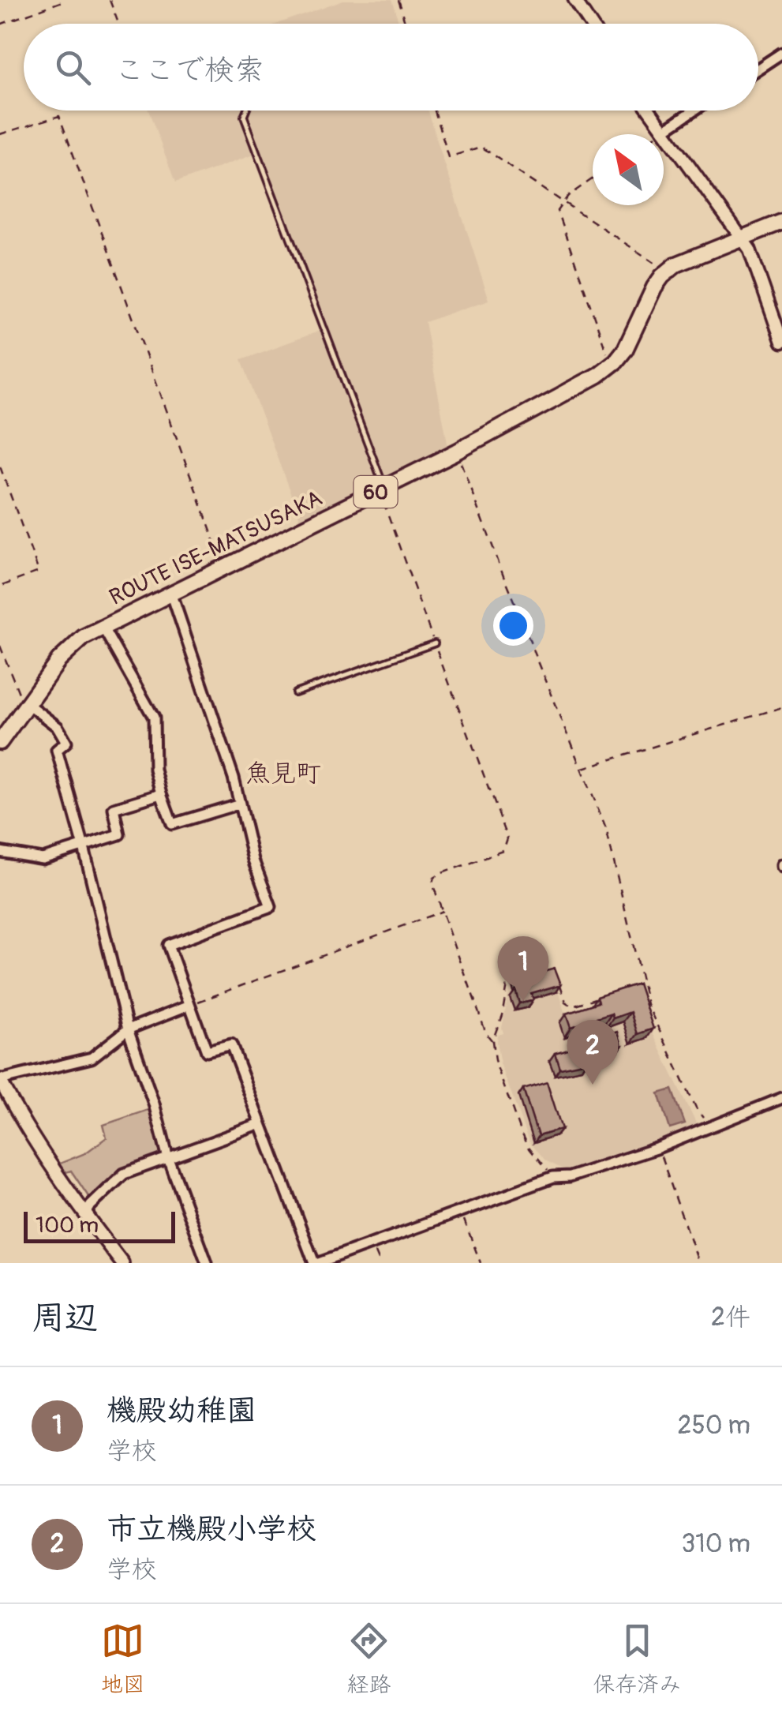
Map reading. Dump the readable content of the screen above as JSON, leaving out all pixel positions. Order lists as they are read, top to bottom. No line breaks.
{"streets":{"main road":["60","ROUTE ISE-MATSUSAKA"]},"districts":["魚見町"],"scale_bar":"100 m","north":"top left","page":{"search":"ここで検索","pins":["1","2"],"scale":"100 m","heading":["周辺","2件"],"list":[{"mark":"1","name":"機殿幼稚園","note":"学校","value":"250 m"},{"mark":"2","name":"市立機殿小学校","note":"学校","value":"310 m"}],"nav":["地図","経路","保存済み"]}}
